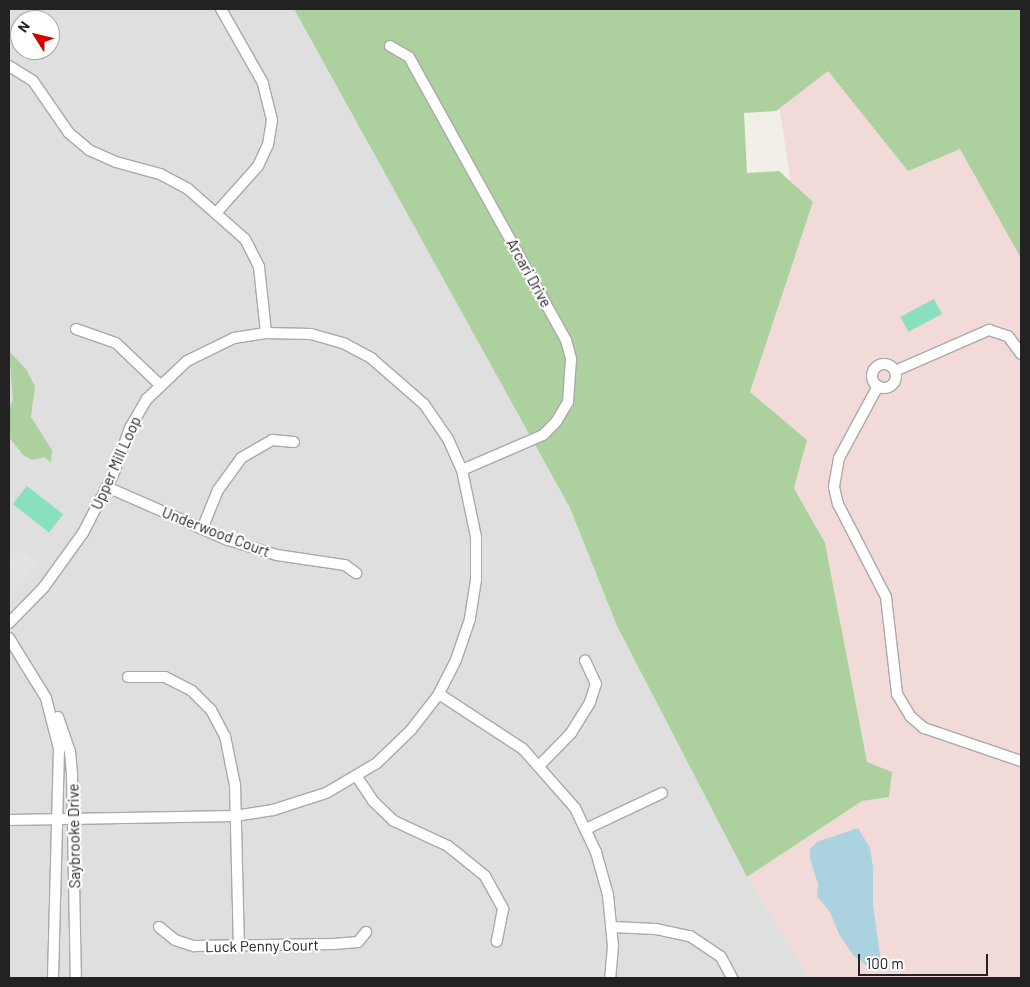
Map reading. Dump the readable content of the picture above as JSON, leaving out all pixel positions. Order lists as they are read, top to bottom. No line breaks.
{"streets":{"street":["Arcari Drive","Upper Mill Loop","Underwood Court","Saybrooke Drive","Luck Penny Court"]},"crossings":[["Arcari Drive","Upper Mill Loop"],["Upper Mill Loop","Underwood Court"],["Upper Mill Loop","Saybrooke Drive"]],"scale_bar":"100 m","north":"top left"}
